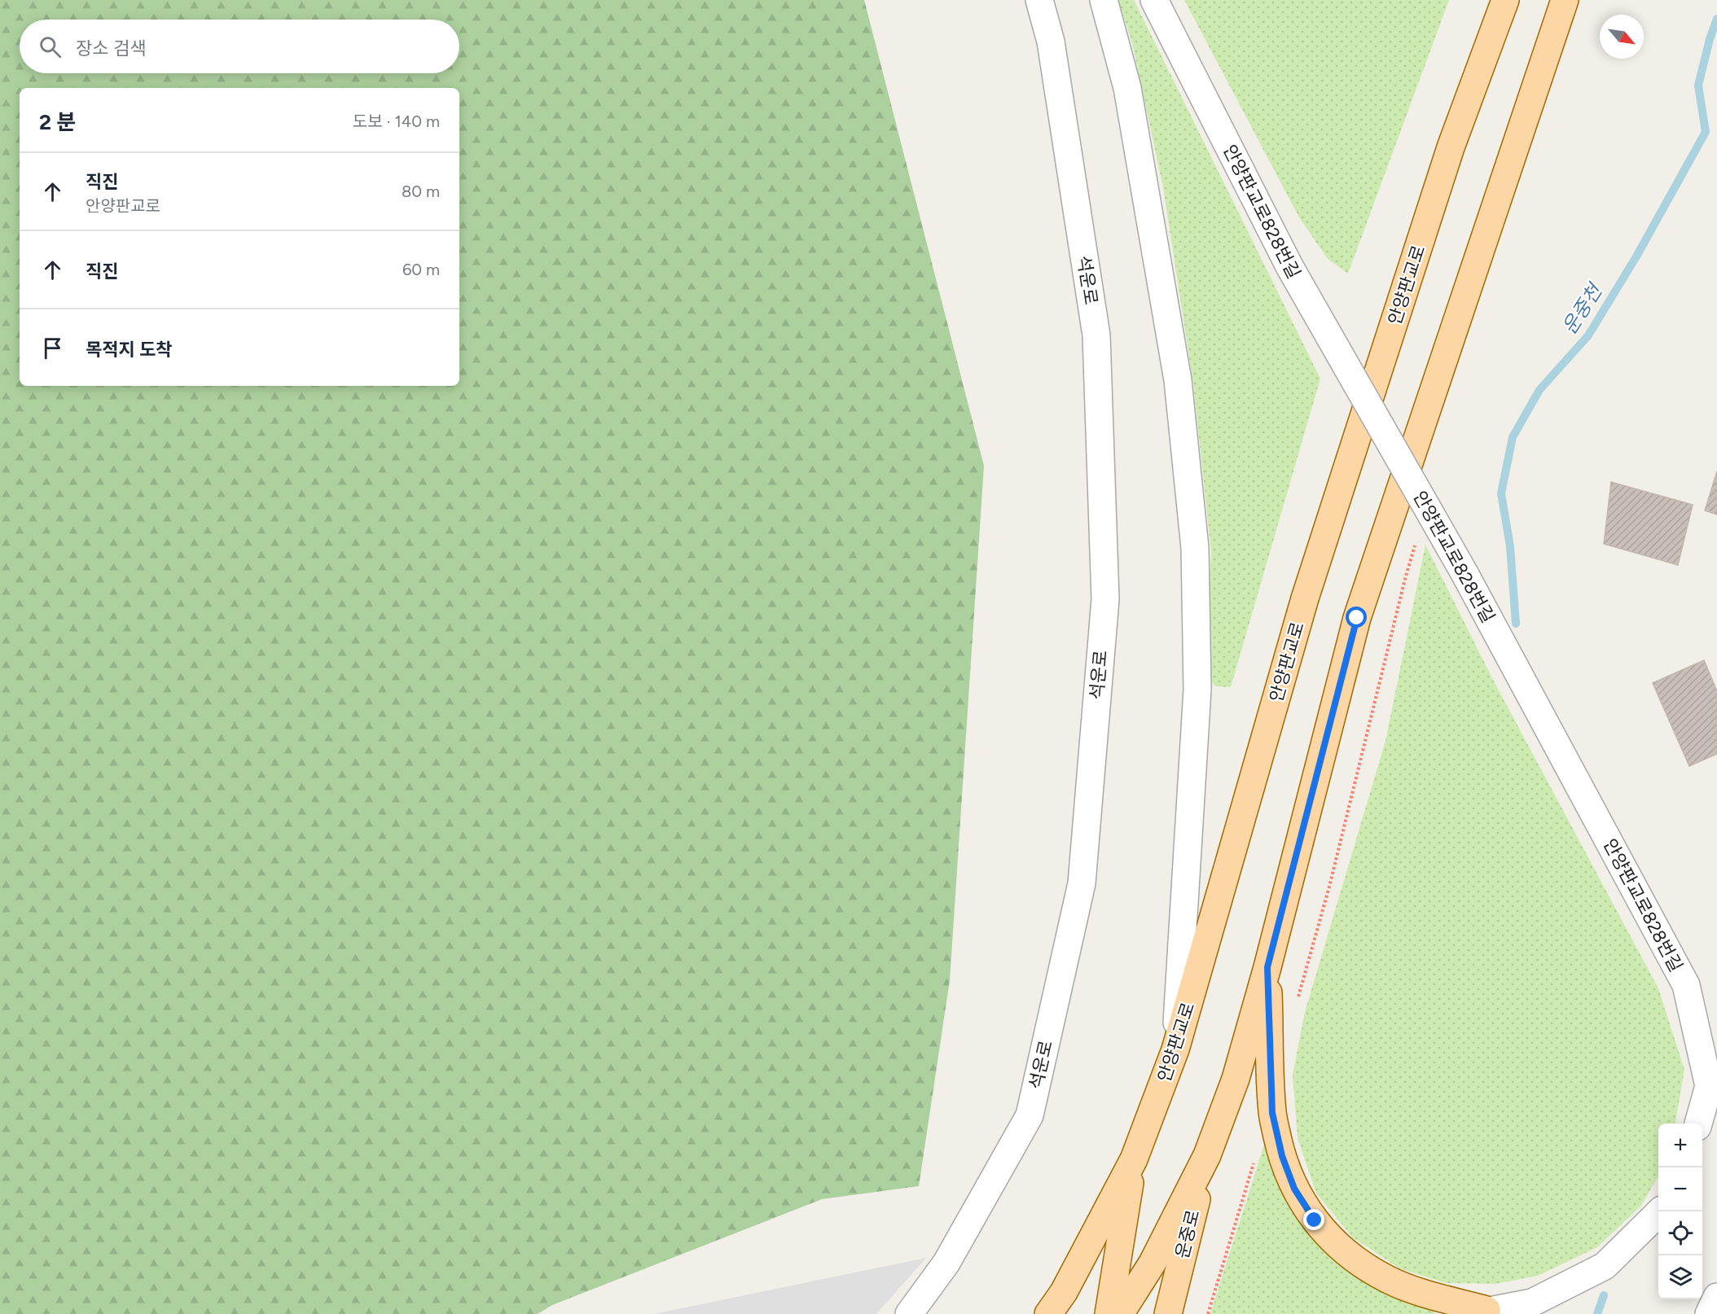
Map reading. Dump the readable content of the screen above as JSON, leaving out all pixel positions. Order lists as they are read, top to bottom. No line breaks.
{"streets":{"main road":["안양판교로","운중로"],"street":["안양판교로828번길","석운로"]},"water":["운중천"],"north":"bottom right","page":{"search":"장소 검색","heading":["2 분","도보 · 140 m"],"list":[["직진","안양판교로","80 m"],["직진","60 m"],"목적지 도착"],"map_buttons":["+","−"]}}
